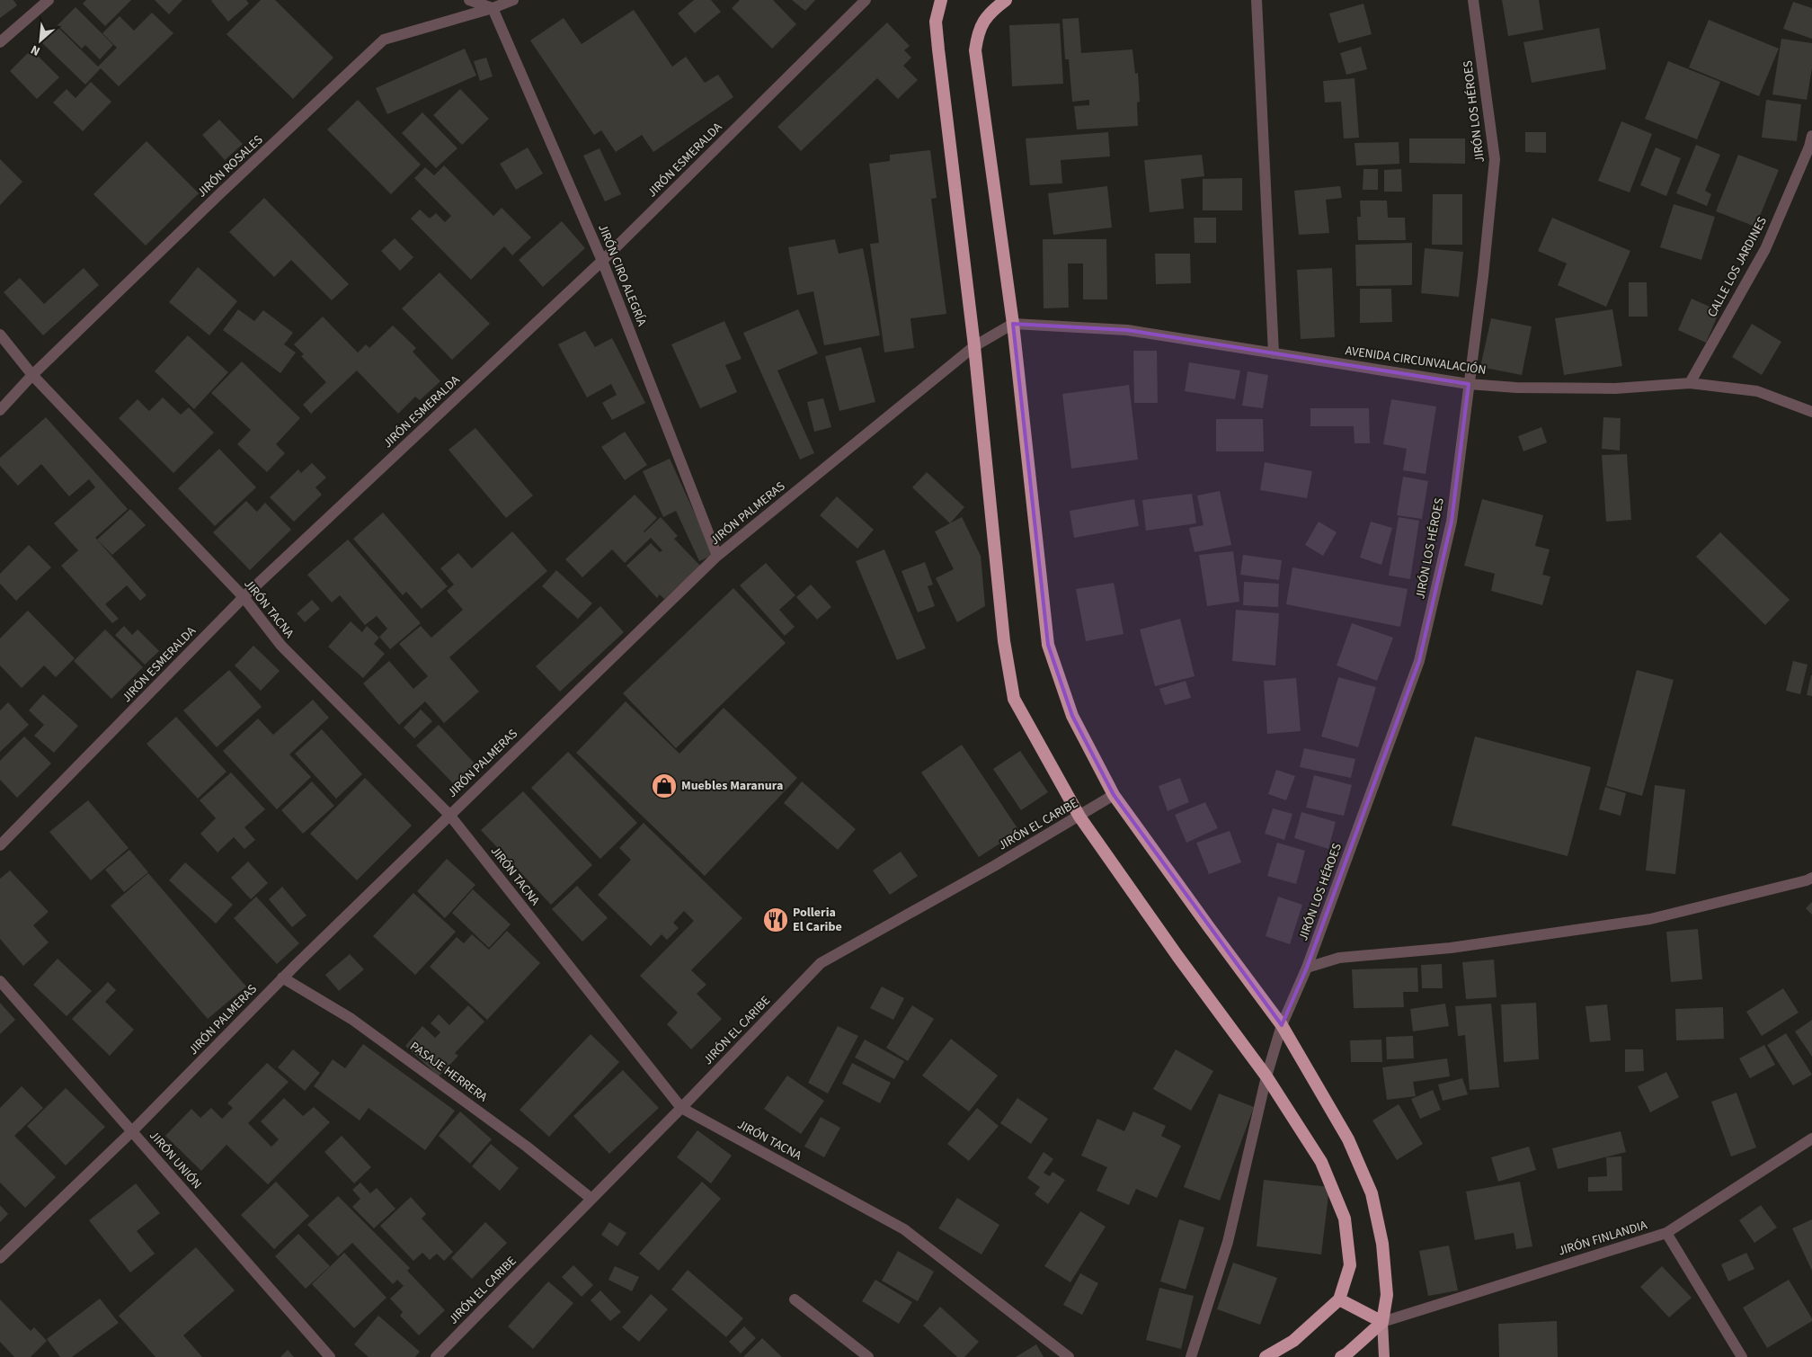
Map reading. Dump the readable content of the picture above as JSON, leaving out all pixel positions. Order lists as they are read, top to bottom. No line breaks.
{"streets":{"street":["JIRÓN LOS HÉROES","JIRÓN ESMERALDA","JIRÓN ROSALES","CALLE LOS JARDINES","JIRÓN CIRO ALEGRÍA","AVENIDA CIRCUNVALACIÓN","JIRÓN PALMERAS","JIRÓN TACNA","JIRÓN EL CARIBE","PASAJE HERRERA","JIRÓN UNIÓN","JIRÓN FINLANDIA"]},"crossings":[["JIRÓN LOS HÉROES","AVENIDA CIRCUNVALACIÓN"],["JIRÓN ESMERALDA","JIRÓN CIRO ALEGRÍA"],["JIRÓN ESMERALDA","JIRÓN TACNA"],["JIRÓN ROSALES","JIRÓN CIRO ALEGRÍA"],["JIRÓN ROSALES","JIRÓN TACNA"],["CALLE LOS JARDINES","AVENIDA CIRCUNVALACIÓN"],["JIRÓN CIRO ALEGRÍA","JIRÓN PALMERAS"],["AVENIDA CIRCUNVALACIÓN","JIRÓN PALMERAS"],["JIRÓN PALMERAS","JIRÓN TACNA"],["JIRÓN PALMERAS","PASAJE HERRERA"],["JIRÓN PALMERAS","JIRÓN UNIÓN"],["JIRÓN TACNA","JIRÓN EL CARIBE"],["JIRÓN EL CARIBE","PASAJE HERRERA"]],"places":{"shop":["Muebles Maranura"],"restaurant":["Polleria El Caribe"]},"north":"bottom left"}
